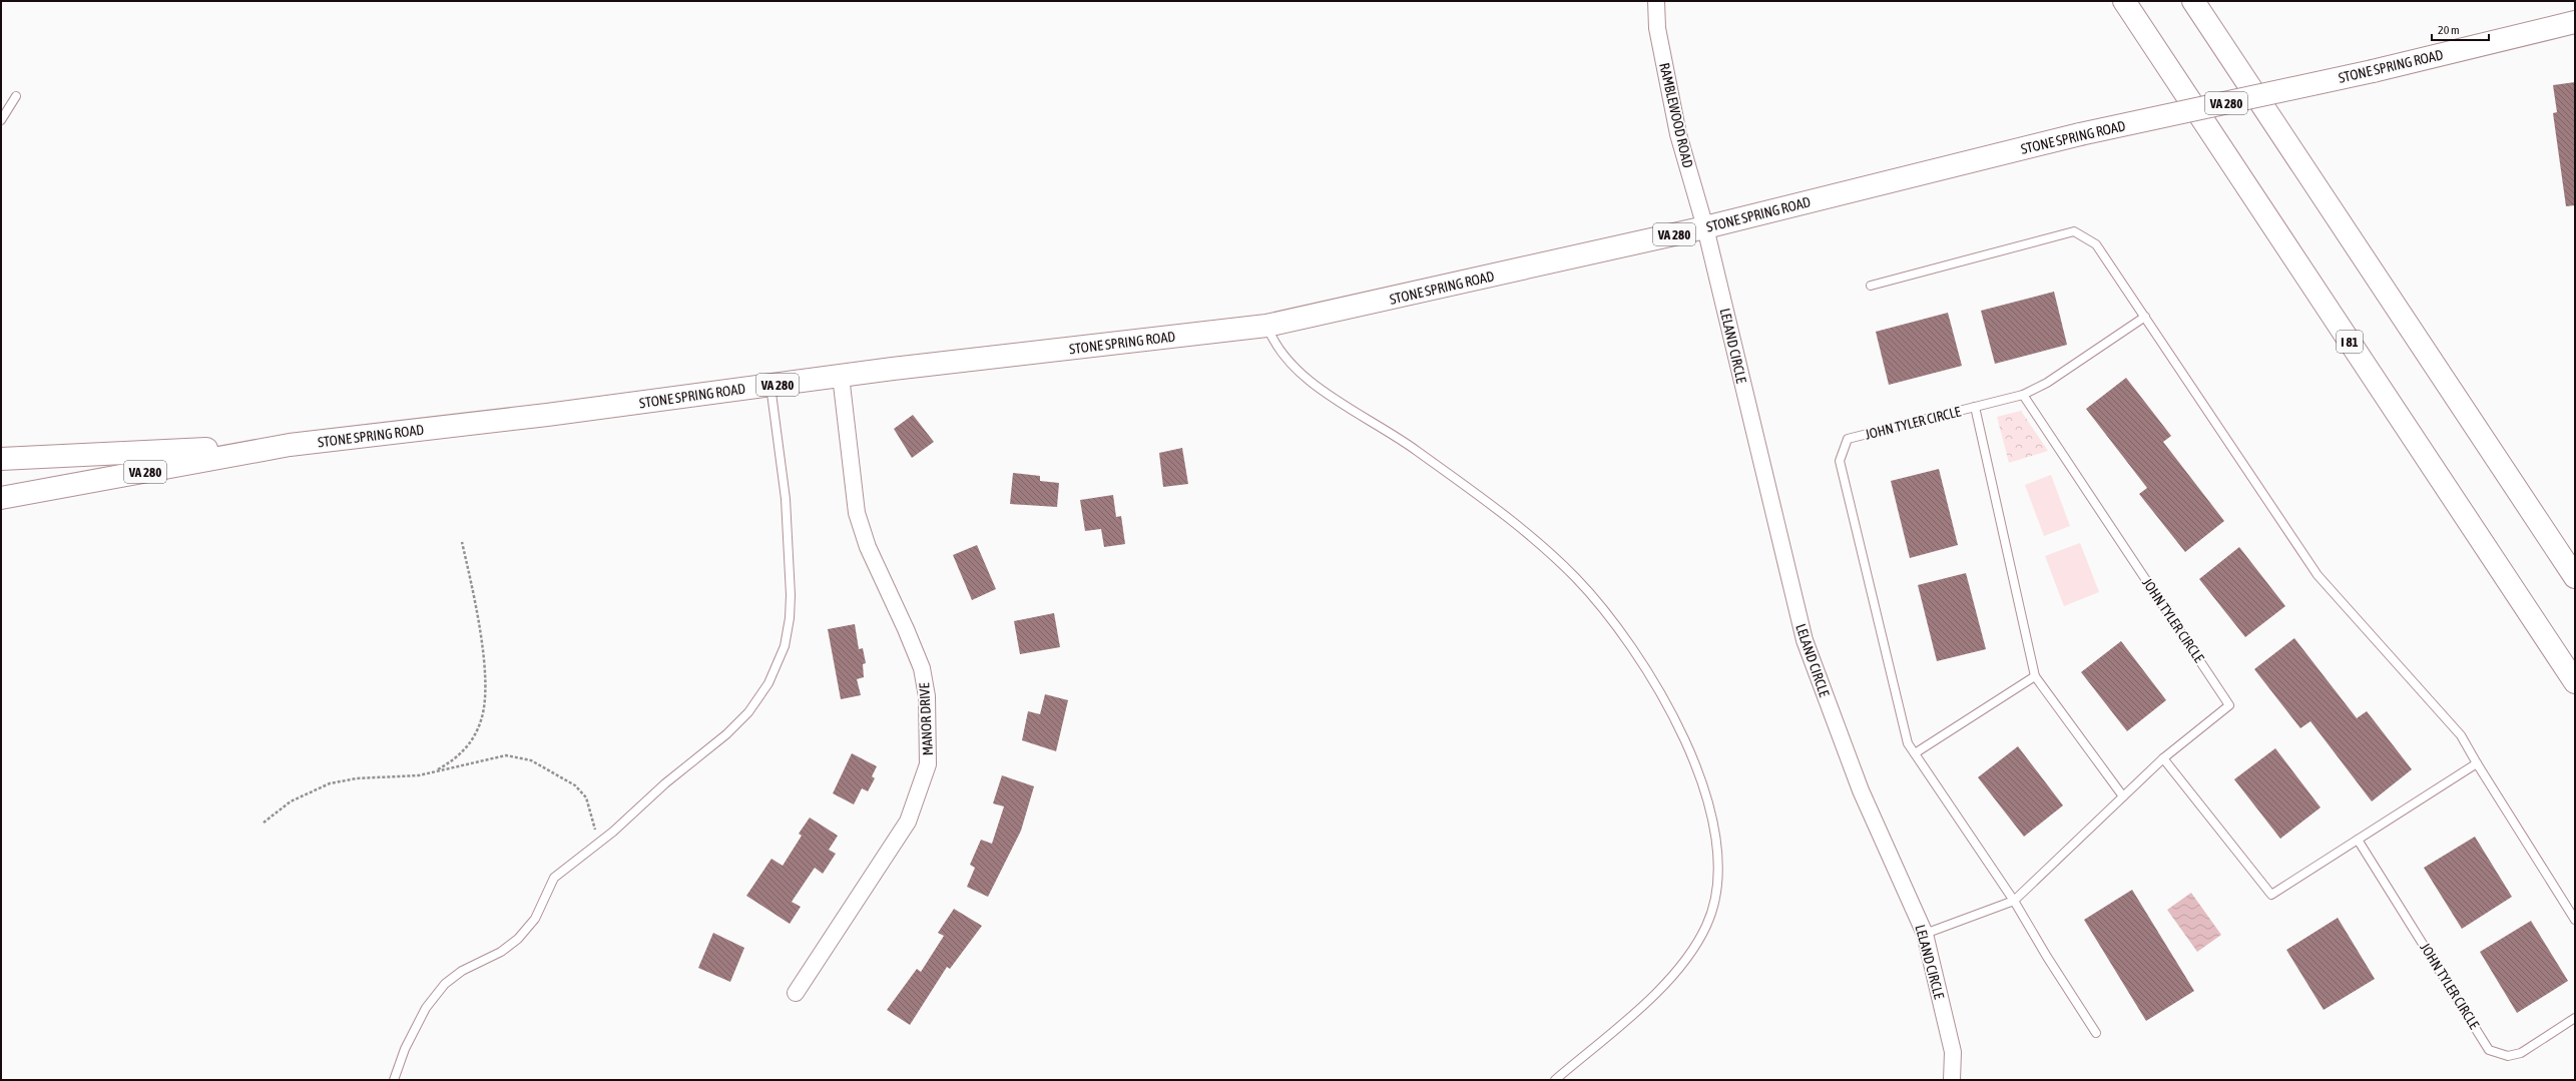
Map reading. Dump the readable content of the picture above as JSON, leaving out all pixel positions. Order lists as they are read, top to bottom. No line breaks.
{"streets":{"main road":["STONE SPRING ROAD","VA 280","I 81"],"street":["RAMBLEWOOD ROAD","LELAND CIRCLE","MANOR DRIVE"],"lane":["JOHN TYLER CIRCLE"]},"crossings":[["STONE SPRING ROAD","RAMBLEWOOD ROAD"],["STONE SPRING ROAD","LELAND CIRCLE"],["STONE SPRING ROAD","MANOR DRIVE"],["RAMBLEWOOD ROAD","LELAND CIRCLE"],["LELAND CIRCLE","JOHN TYLER CIRCLE"]],"scale_bar":"20 m"}
